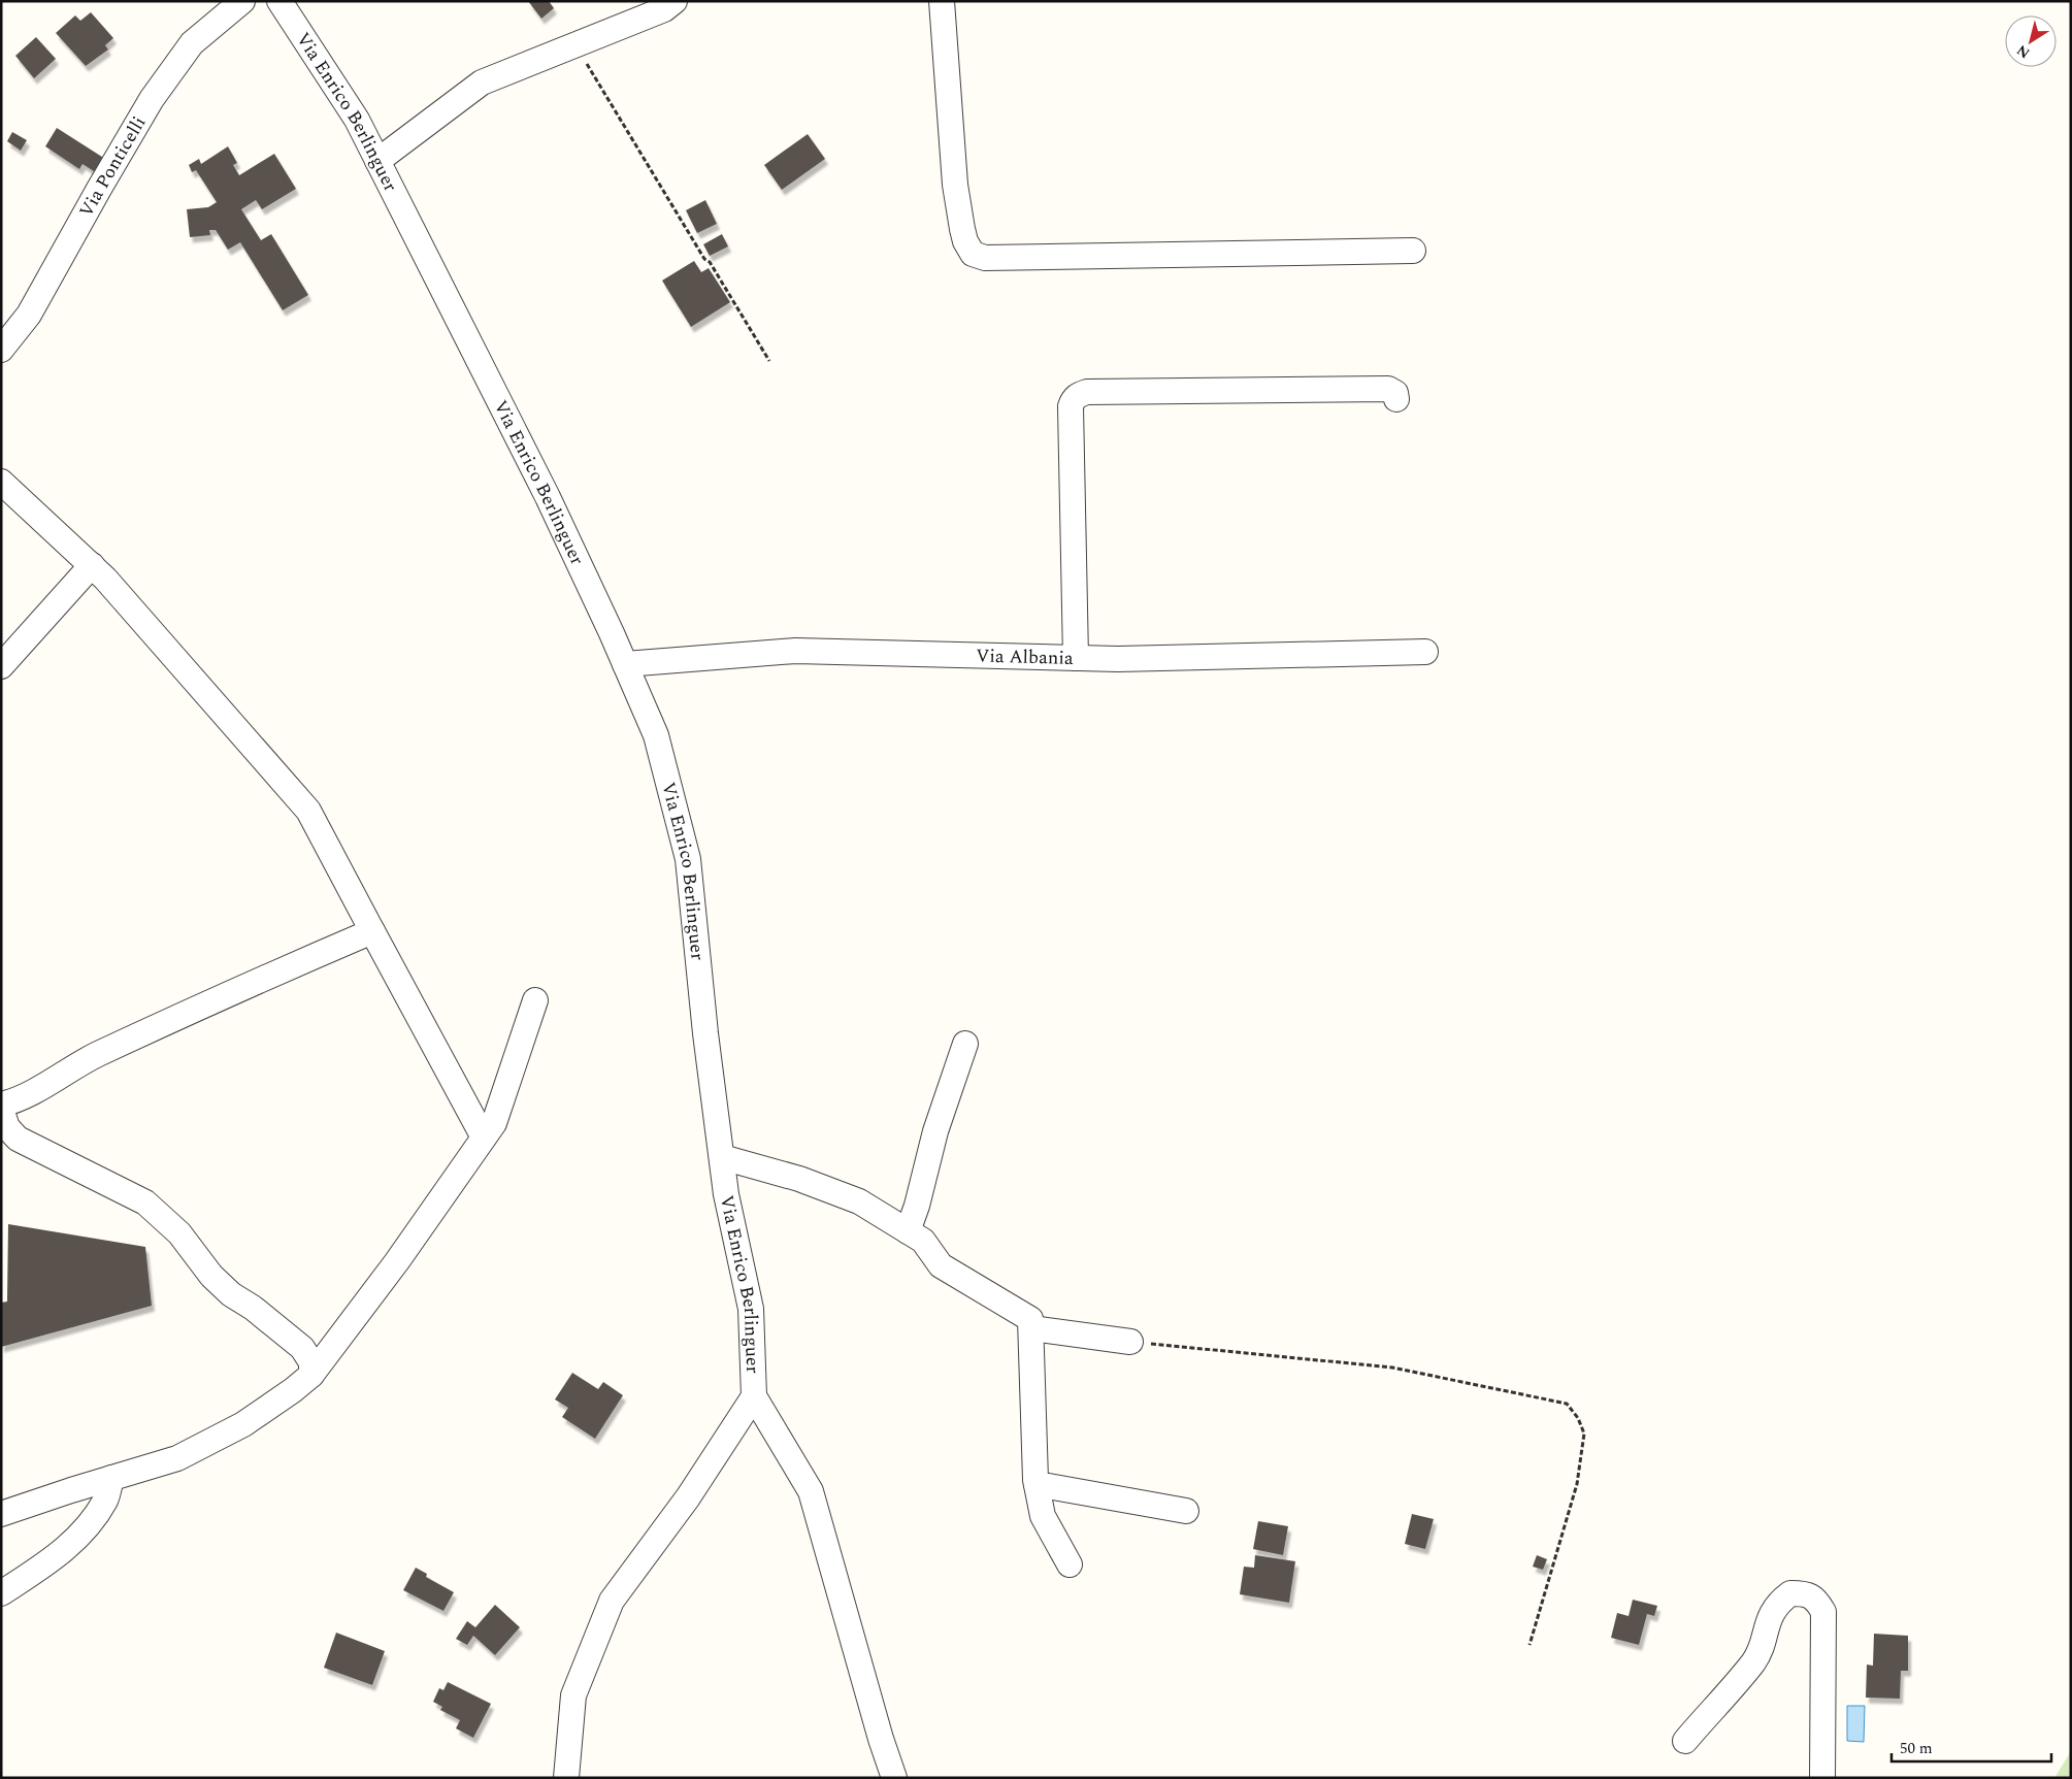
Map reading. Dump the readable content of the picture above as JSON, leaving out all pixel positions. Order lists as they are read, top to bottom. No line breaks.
{"streets":{"street":["Via Enrico Berlinguer","Via Ponticelli","Via Albania"]},"crossings":[["Via Enrico Berlinguer","Via Albania"]],"scale_bar":"50 m","north":"bottom left"}
